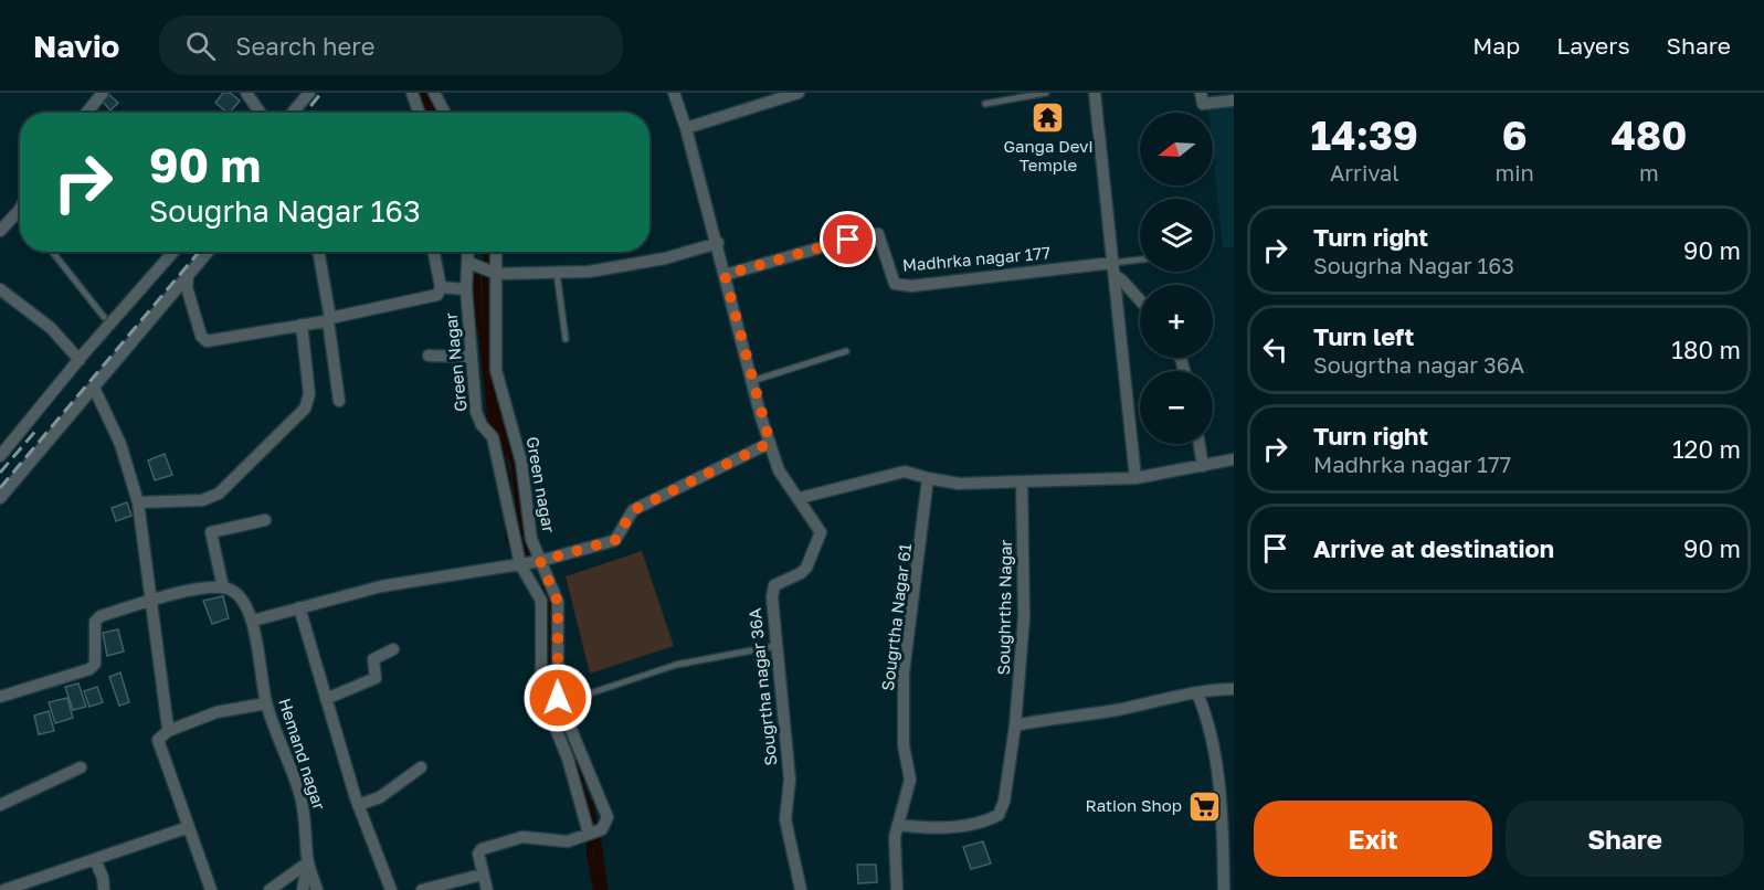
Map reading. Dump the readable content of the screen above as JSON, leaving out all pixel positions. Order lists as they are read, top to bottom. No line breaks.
{"streets":{"street":["Madhrka nagar 177","Green Nagar","Green nagar","Soughrths Nagar","Sougrtha Nagar 61","Sougrtha nagar 36A","Hemand nagar"]},"crossings":[["Madhrka nagar 177","Sougrtha nagar 36A"],["Green Nagar","Green nagar"],["Soughrths Nagar","Sougrtha Nagar 61"]],"places":{"temple":["Ganga Devi Temple"],"supermarket":["Ration Shop"]},"north":"left","page":{"header":"Navio","search":"Search here","nav":["Map","Layers","Share"],"eta":["14:39","Arrival","6","min","480","m"],"map_buttons":["+","−"],"turn":["90 m","Sougrha Nagar 163"],"list":[{"name":"Turn right","note":"Sougrha Nagar 163","value":"90 m"},{"name":"Turn left","note":"Sougrtha nagar 36A","value":"180 m"},{"name":"Turn right","note":"Madhrka nagar 177","value":"120 m"},{"name":"Arrive at destination","value":"90 m"}],"buttons":["Exit","Share"]}}
